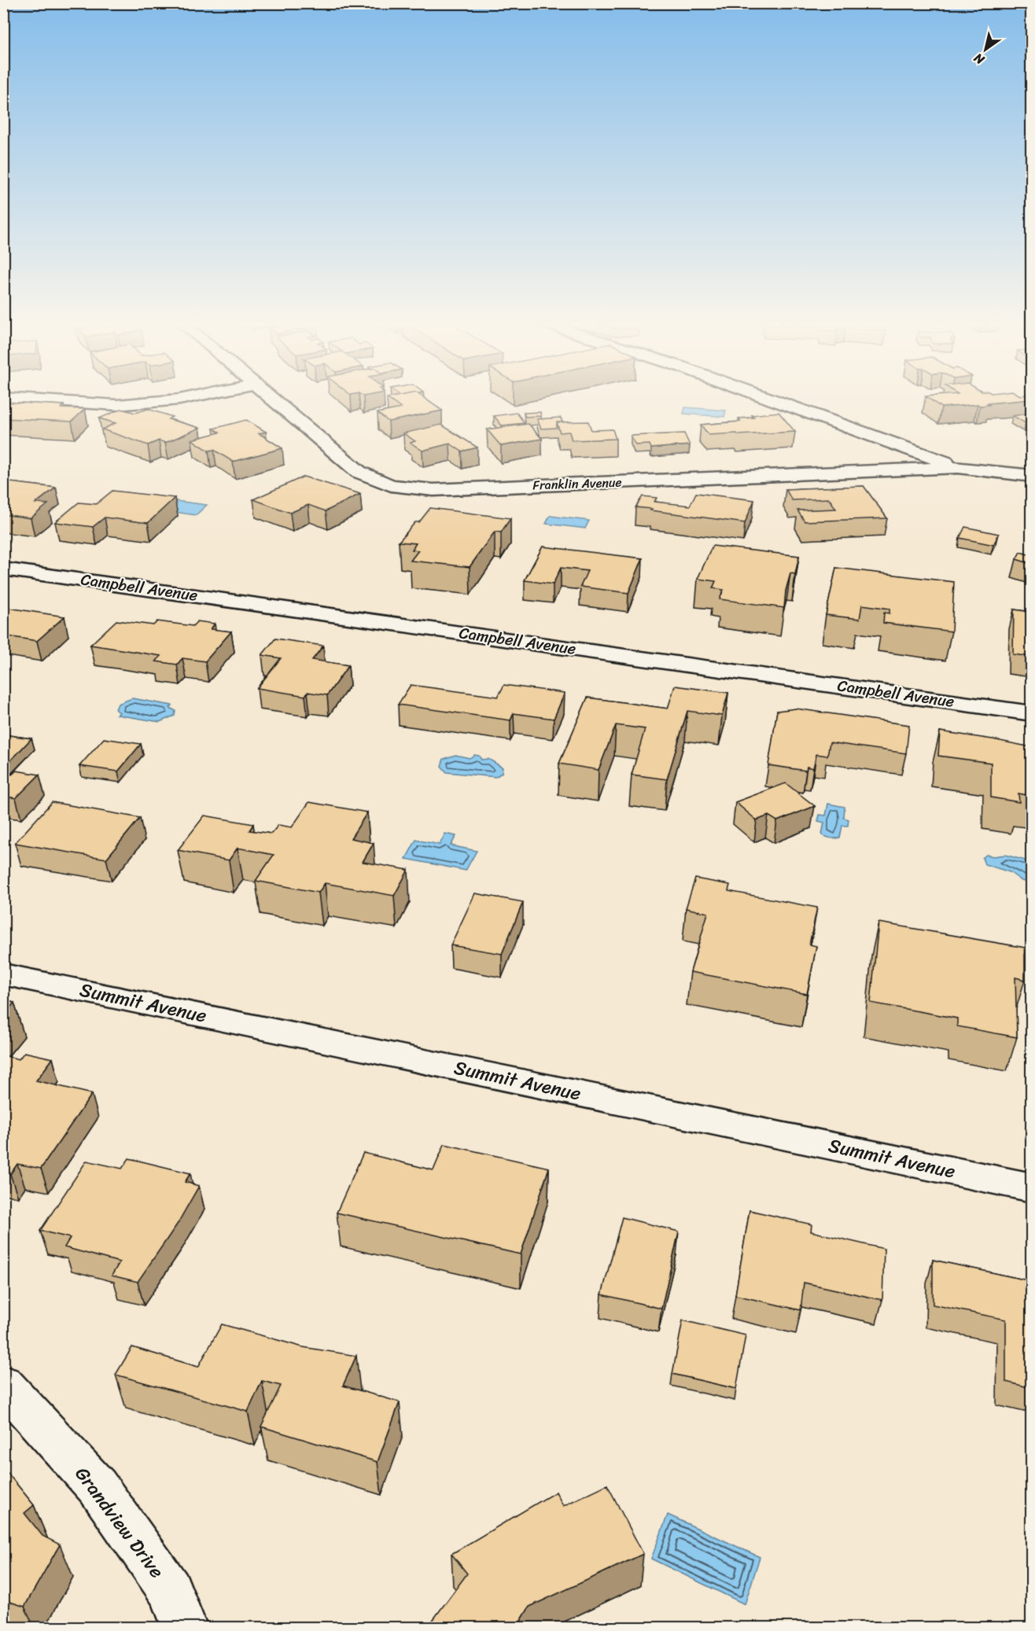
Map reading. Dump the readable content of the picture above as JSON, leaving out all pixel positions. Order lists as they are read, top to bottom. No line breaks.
{"streets":{"street":["Franklin Avenue","Campbell Avenue","Summit Avenue","Grandview Drive"]},"north":"bottom left"}
